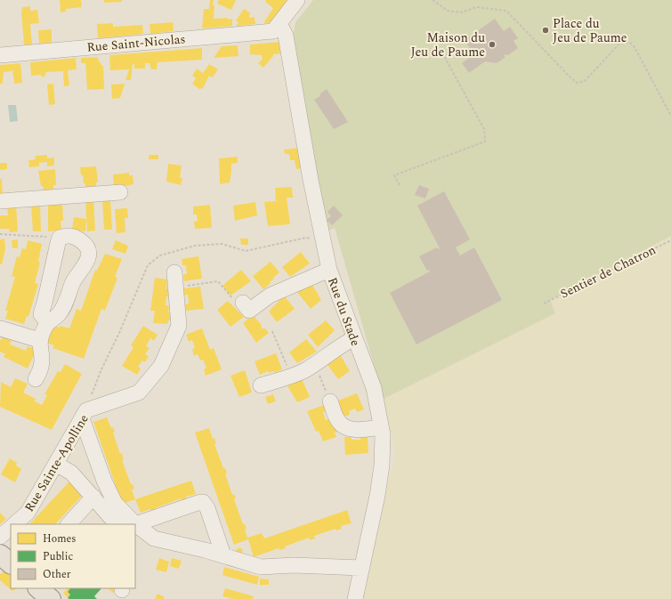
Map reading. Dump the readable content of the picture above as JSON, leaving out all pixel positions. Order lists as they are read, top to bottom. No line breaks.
{"streets":{"street":["Rue Saint-Nicolas","Rue du Stade","Rue Sainte-Apolline"],"path":["Sentier de Chatron"]},"crossings":[["Rue Saint-Nicolas","Rue du Stade"]],"places":["Place du Jeu de Paume","Maison du Jeu de Paume"],"legend":["Homes","Public","Other"]}
